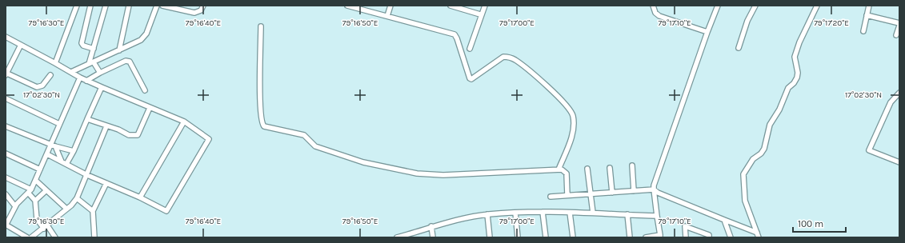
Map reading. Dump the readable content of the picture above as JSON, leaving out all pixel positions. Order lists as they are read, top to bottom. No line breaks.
{"scale_bar":"100 m","coordinates":["79°16'30\"E","79°16'40\"E","79°16'50\"E","79°17'00\"E","79°17'10\"E","79°17'20\"E","17°02'30\"N"]}
